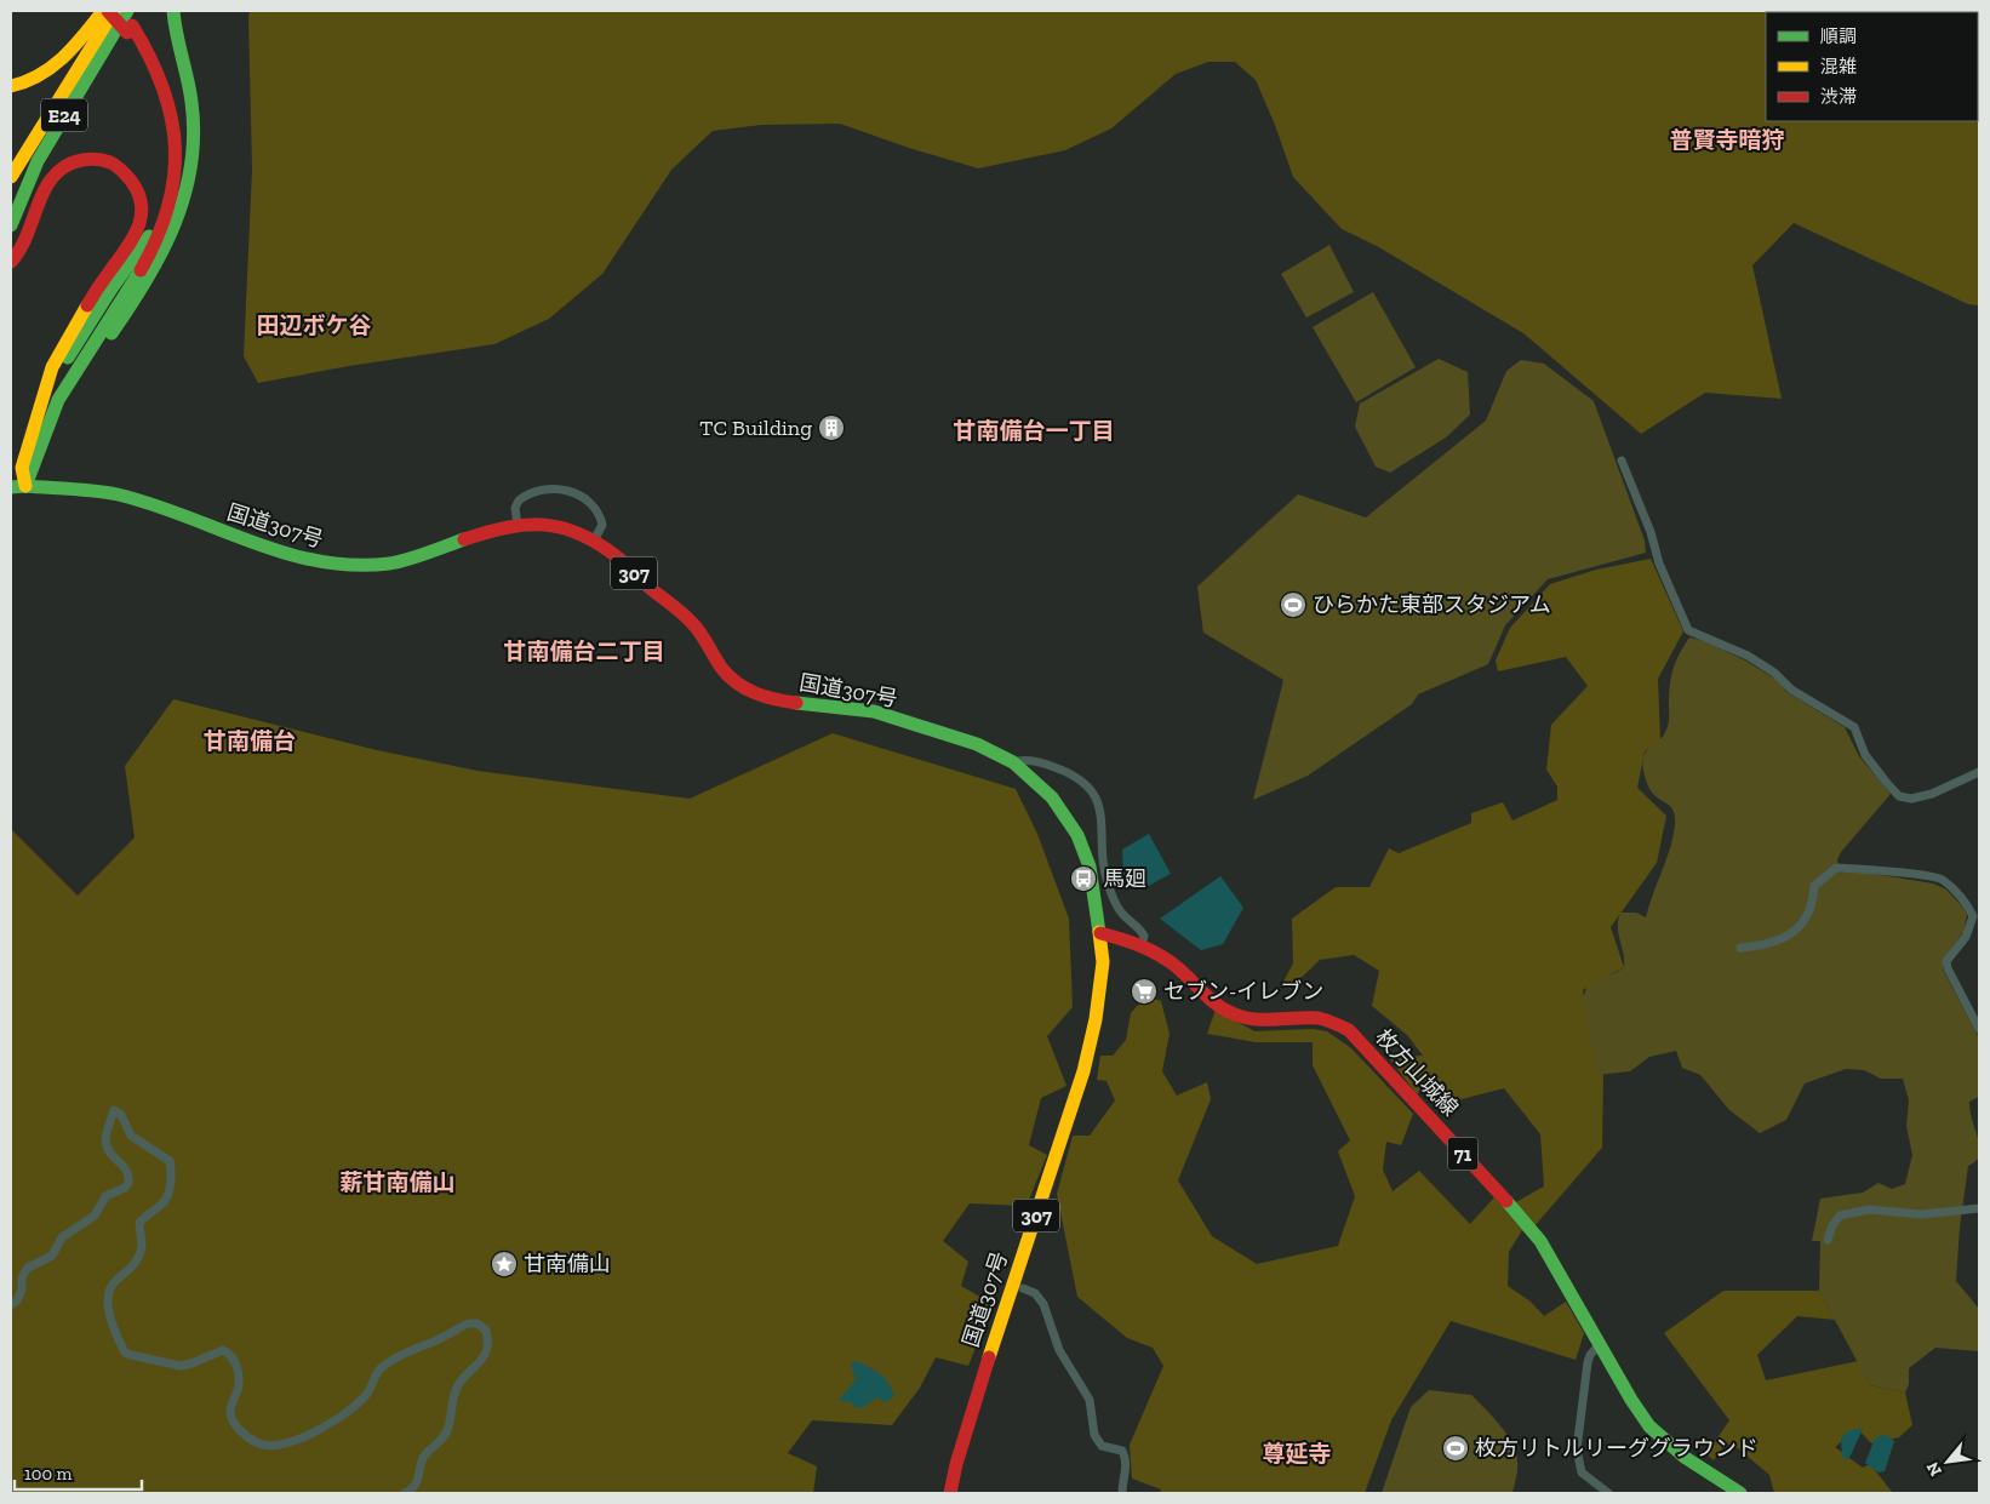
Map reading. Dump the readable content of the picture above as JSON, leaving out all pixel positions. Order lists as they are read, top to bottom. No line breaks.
{"streets":{"main road":["E24","国道307号","307","枚方山城線","71"]},"crossings":[["国道307号","枚方山城線"]],"districts":["普賢寺暗狩","田辺ボケ谷","甘南備台一丁目","甘南備台二丁目","甘南備台","薪甘南備山","尊延寺"],"places":{"building":["TC Building"],"sports":["ひらかた東部スタジアム","枚方リトルリーググラウンド"],"bus stop":["馬廻"],"supermarket":["セブン-イレブン"],"place":["甘南備山"]},"legend":["順調","混雑","渋滞"],"scale_bar":"100 m","north":"bottom left"}
